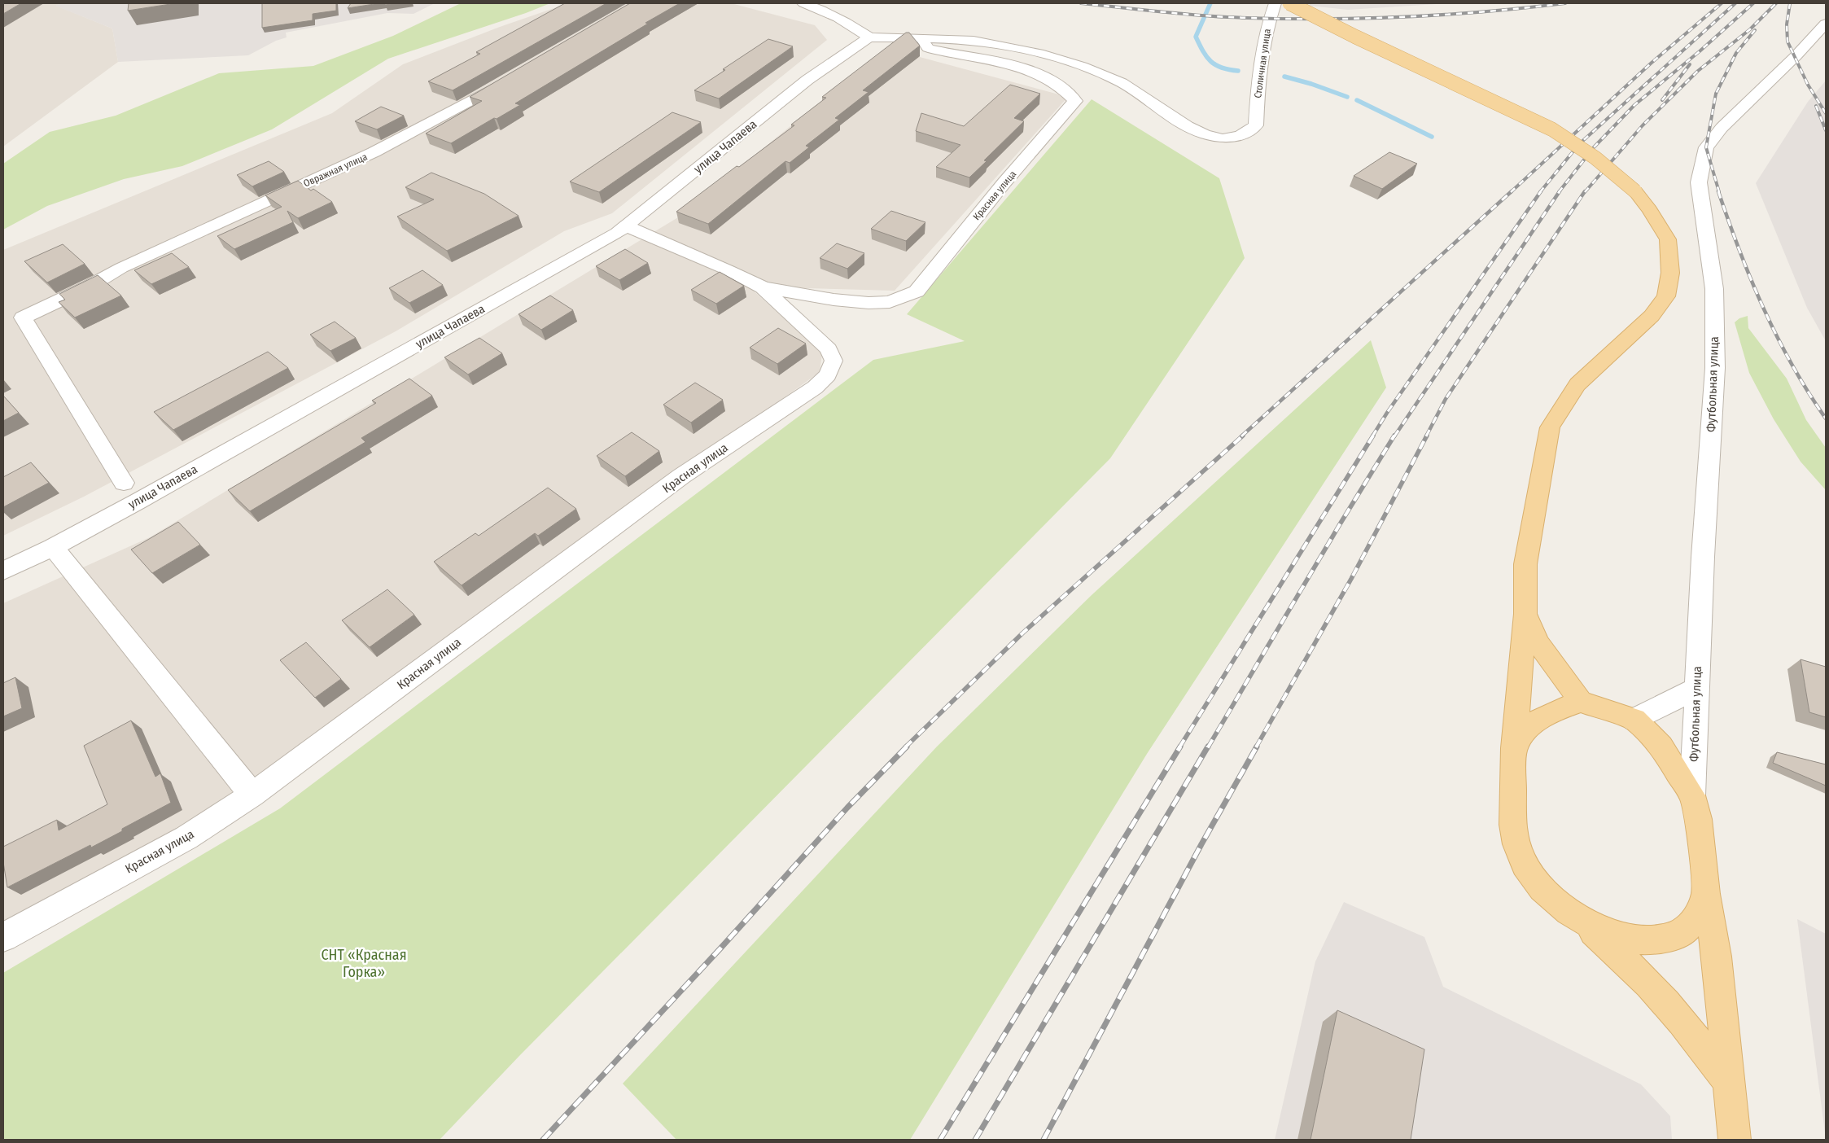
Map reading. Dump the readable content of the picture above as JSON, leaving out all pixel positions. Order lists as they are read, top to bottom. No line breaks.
{"streets":{"street":["Столичная улица","улица Чапаева","Овражная улица","Красная улица","Футбольная улица"]},"crossings":[["Столичная улица","Красная улица"]],"parks":["СНТ «Красная Горка»"]}
